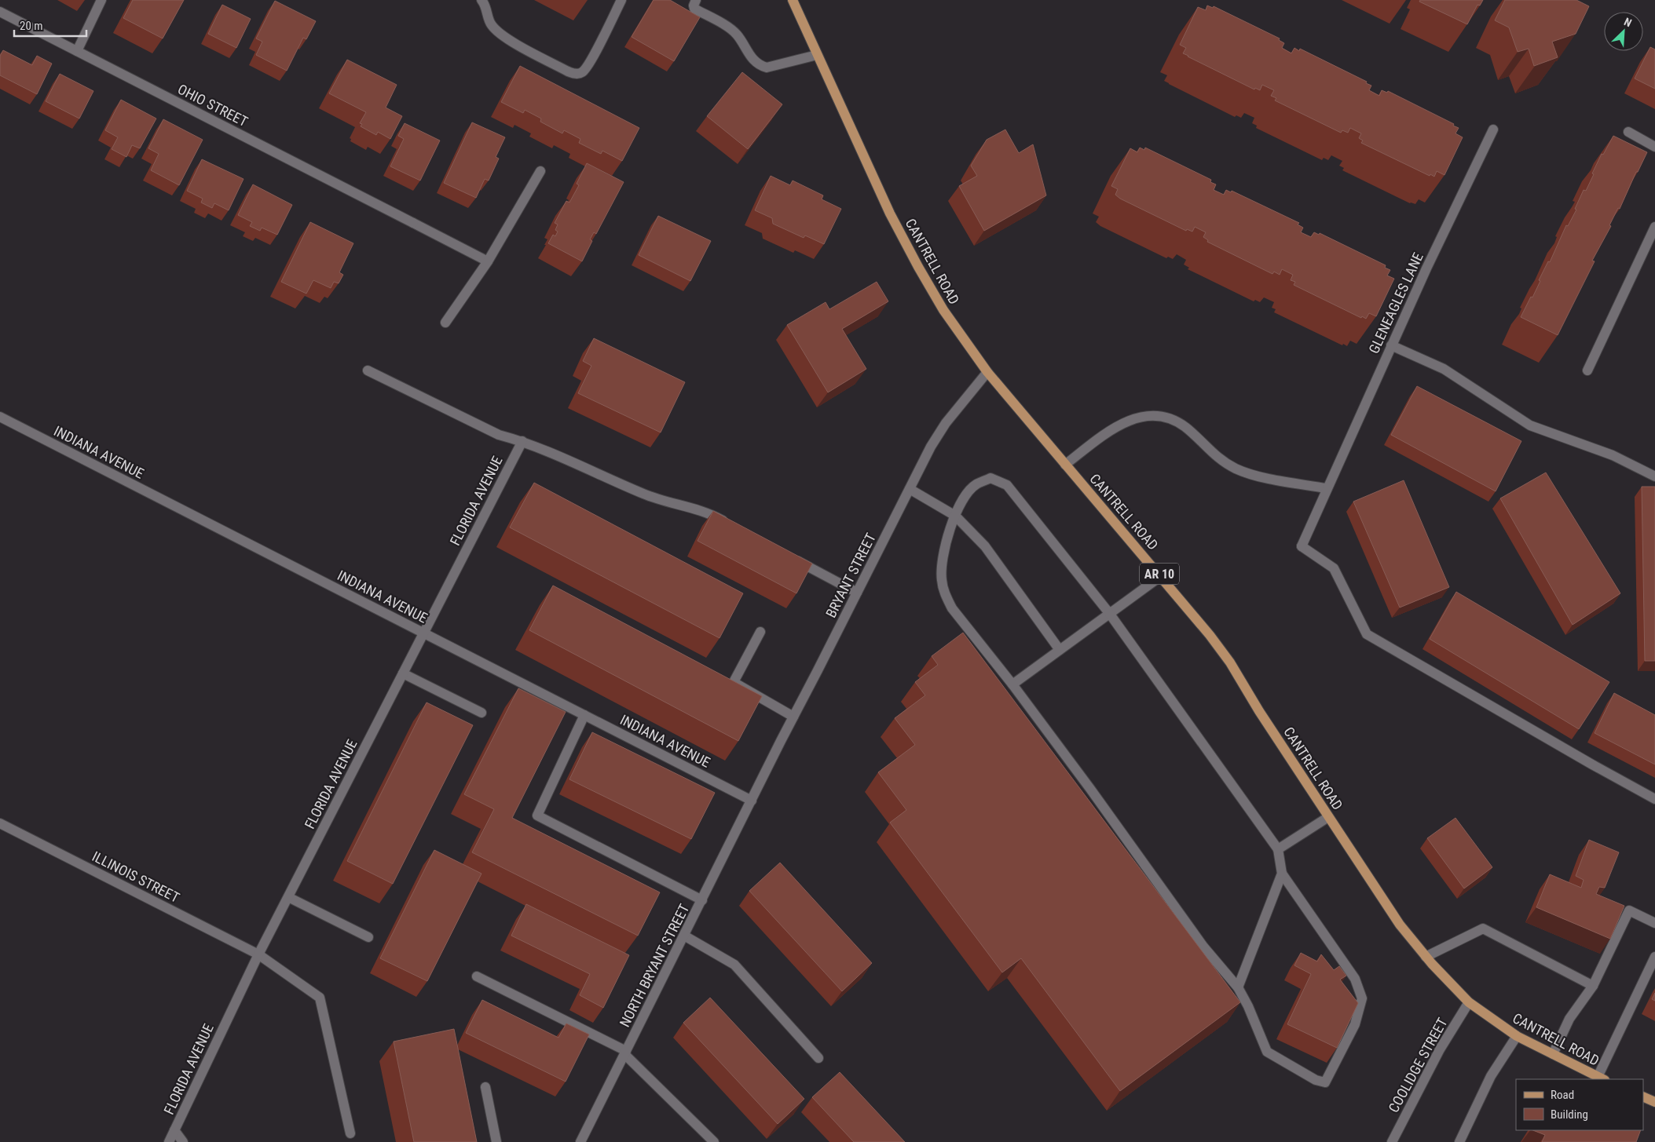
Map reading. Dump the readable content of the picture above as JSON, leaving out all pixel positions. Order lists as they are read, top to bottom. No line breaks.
{"streets":{"main road":["CANTRELL ROAD","AR 10"],"street":["OHIO STREET","GLENEAGLES LANE","INDIANA AVENUE","FLORIDA AVENUE","BRYANT STREET","ILLINOIS STREET","NORTH BRYANT STREET","COOLIDGE STREET"]},"crossings":[["CANTRELL ROAD","BRYANT STREET"],["CANTRELL ROAD","COOLIDGE STREET"],["INDIANA AVENUE","FLORIDA AVENUE"],["INDIANA AVENUE","BRYANT STREET"],["INDIANA AVENUE","NORTH BRYANT STREET"],["FLORIDA AVENUE","ILLINOIS STREET"],["BRYANT STREET","NORTH BRYANT STREET"]],"legend":["Road","Building"],"scale_bar":"20 m","north":"top right"}
